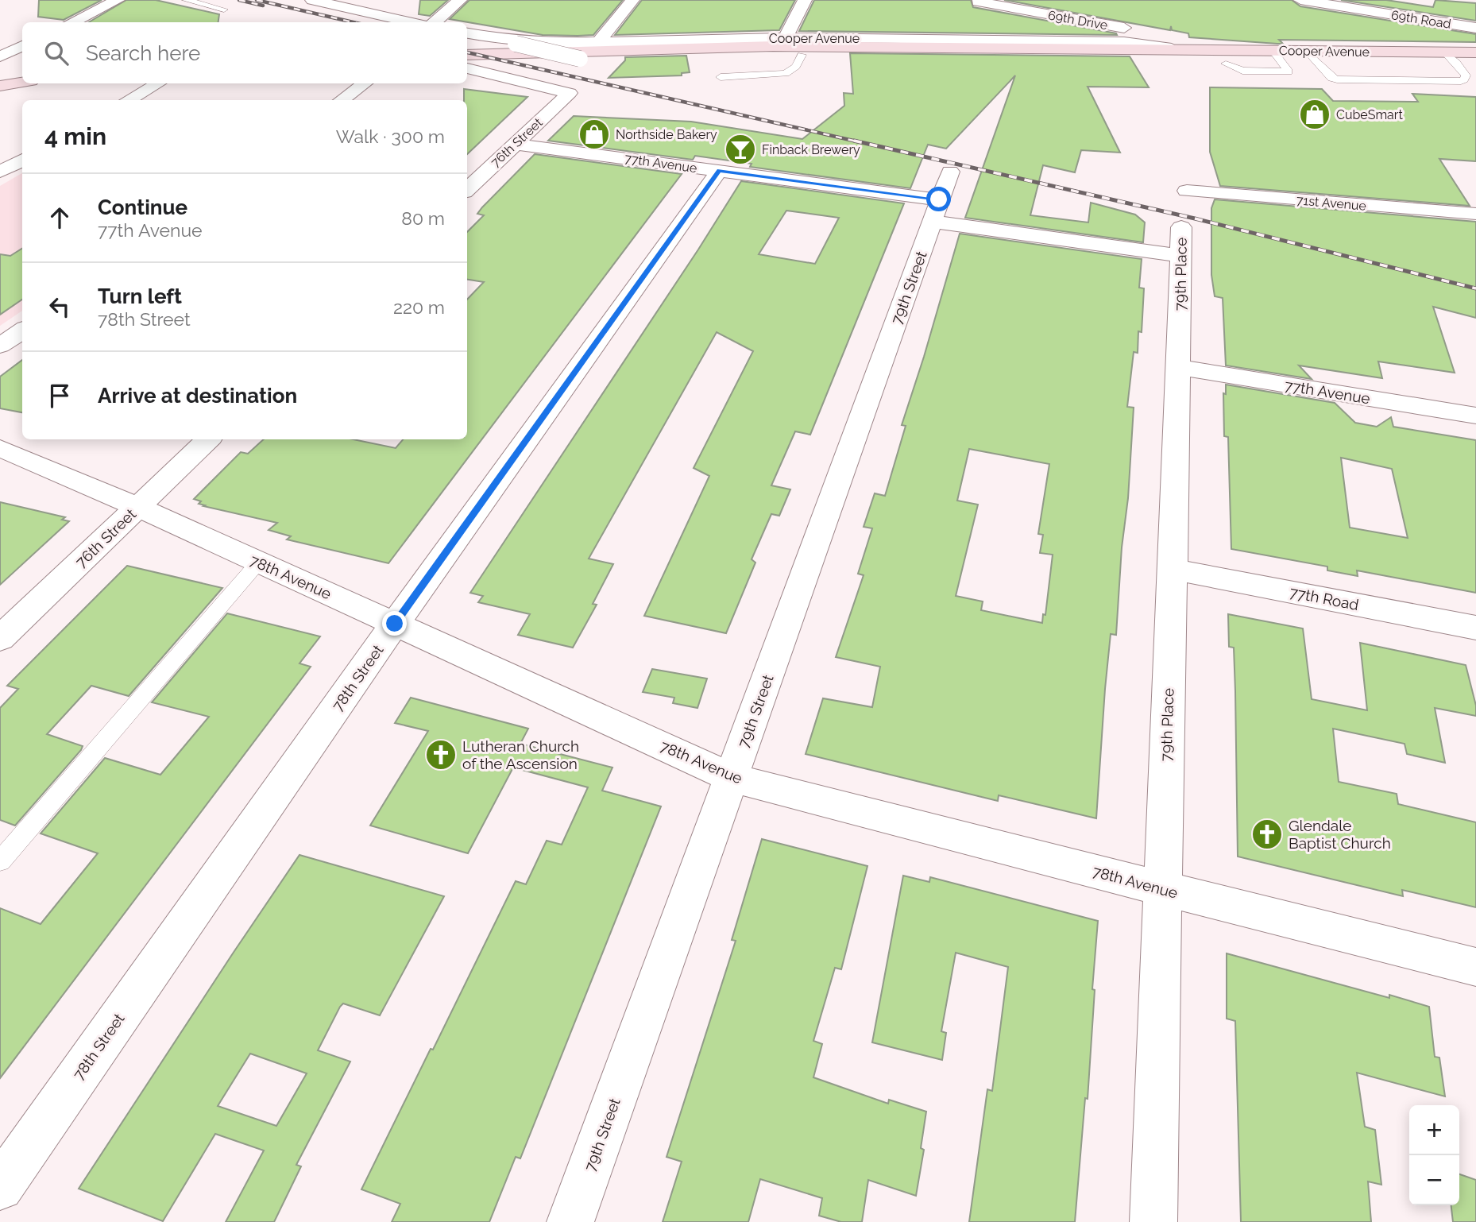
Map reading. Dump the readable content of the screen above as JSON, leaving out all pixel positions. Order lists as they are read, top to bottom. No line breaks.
{"streets":{"main road":["Cooper Avenue"],"street":["69th Road","69th Drive","76th Street","77th Avenue","71st Avenue","79th Place","79th Street","78th Avenue","77th Road","78th Street"]},"crossings":[["69th Drive","Cooper Avenue"],["76th Street","77th Avenue"],["76th Street","78th Avenue"],["77th Avenue","79th Place"],["77th Avenue","79th Street"],["77th Avenue","78th Street"],["79th Place","78th Avenue"],["79th Place","77th Road"],["79th Street","78th Avenue"],["78th Avenue","78th Street"]],"places":{"shop":["CubeSmart","Northside Bakery"],"bar":["Finback Brewery"],"church":["Lutheran Church of the Ascension","Glendale Baptist Church"]},"page":{"search":"Search here","heading":["4 min","Walk · 300 m"],"list":[["Continue","77th Avenue","80 m"],["Turn left","78th Street","220 m"],"Arrive at destination"],"map_buttons":["+","−"]}}
